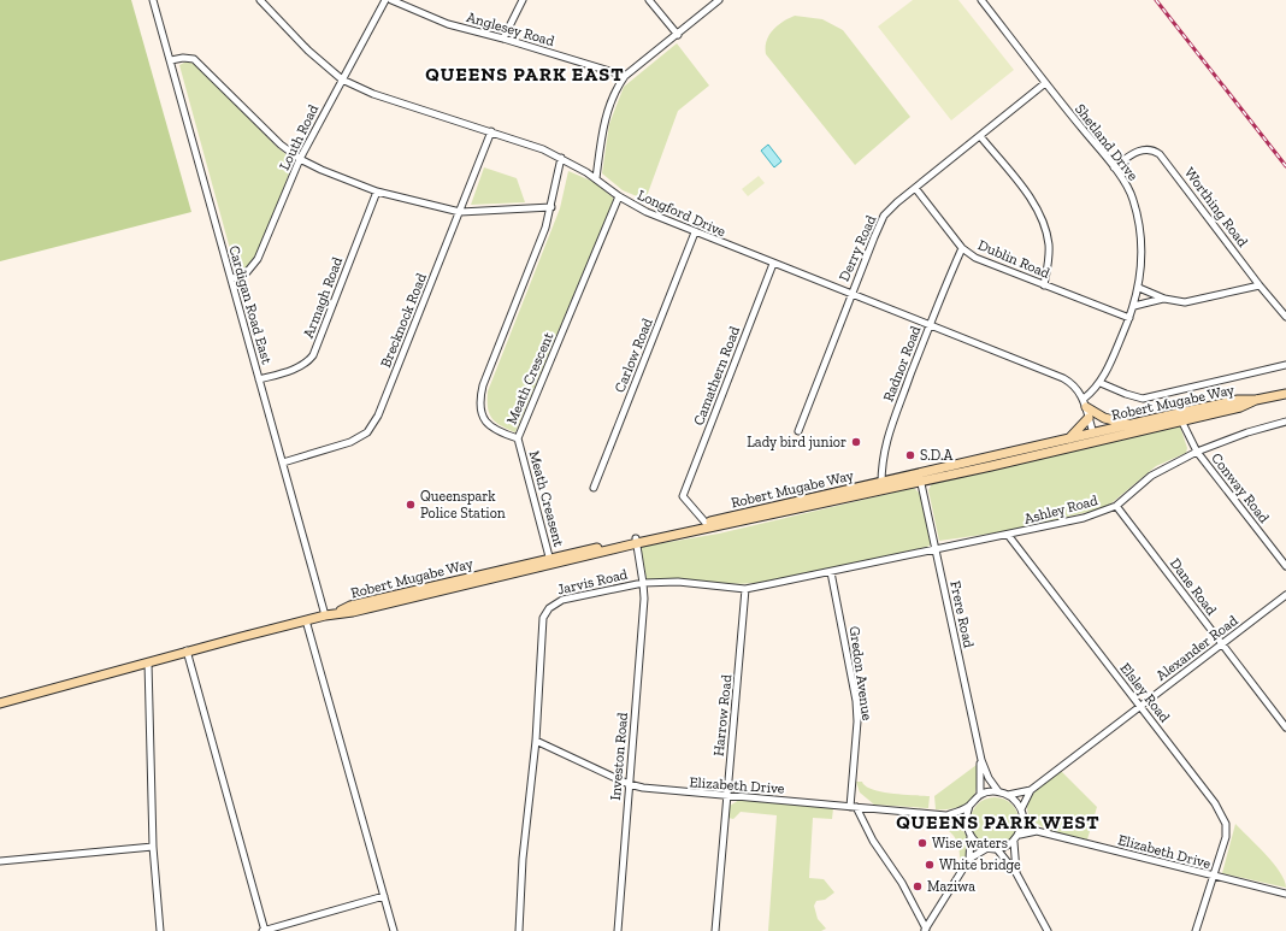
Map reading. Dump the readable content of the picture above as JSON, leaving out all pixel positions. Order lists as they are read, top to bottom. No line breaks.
{"streets":{"main road":["Robert Mugabe Way"],"street":["Anglesey Road","Louth Road","Shetland Drive","Worthing Road","Longford Drive","Derry Road","Dublin Road","Armagh Road","Cardigan Road East","Brecknock Road","Carlow Road","Radnor Road","Camathern Road","Meath Crescent","Conway Road","Meath Creasent","Ashley Road","Jarvis Road","Dane Road","Frere Road","Alexander Road","Gredon Avenue","Elsley Road","Harrow Road","Investon Road","Elizabeth Drive"]},"crossings":[["Louth Road","Longford Drive"],["Louth Road","Cardigan Road East"],["Shetland Drive","Worthing Road"],["Shetland Drive","Longford Drive"],["Shetland Drive","Derry Road"],["Shetland Drive","Dublin Road"],["Longford Drive","Derry Road"],["Longford Drive","Brecknock Road"],["Longford Drive","Carlow Road"],["Longford Drive","Radnor Road"],["Longford Drive","Camathern Road"],["Longford Drive","Meath Crescent"],["Longford Drive","Robert Mugabe Way"],["Derry Road","Dublin Road"],["Dublin Road","Radnor Road"],["Armagh Road","Cardigan Road East"],["Cardigan Road East","Brecknock Road"],["Cardigan Road East","Robert Mugabe Way"],["Radnor Road","Robert Mugabe Way"],["Camathern Road","Robert Mugabe Way"],["Meath Crescent","Meath Creasent"],["Robert Mugabe Way","Conway Road"],["Robert Mugabe Way","Meath Creasent"],["Robert Mugabe Way","Frere Road"],["Robert Mugabe Way","Investon Road"],["Conway Road","Ashley Road"],["Ashley Road","Jarvis Road"],["Ashley Road","Dane Road"],["Ashley Road","Frere Road"],["Ashley Road","Elsley Road"],["Jarvis Road","Frere Road"],["Jarvis Road","Gredon Avenue"],["Jarvis Road","Harrow Road"],["Jarvis Road","Investon Road"],["Jarvis Road","Elizabeth Drive"],["Dane Road","Alexander Road"],["Frere Road","Alexander Road"],["Frere Road","Elizabeth Drive"],["Alexander Road","Elsley Road"],["Alexander Road","Elizabeth Drive"],["Gredon Avenue","Elizabeth Drive"],["Elsley Road","Elizabeth Drive"],["Harrow Road","Elizabeth Drive"],["Investon Road","Elizabeth Drive"]],"districts":["QUEENS PARK EAST","QUEENS PARK WEST"],"places":["Lady bird junior","S.D.A","Queenspark Police Station","Wise waters","White bridge","Maziwa"]}
